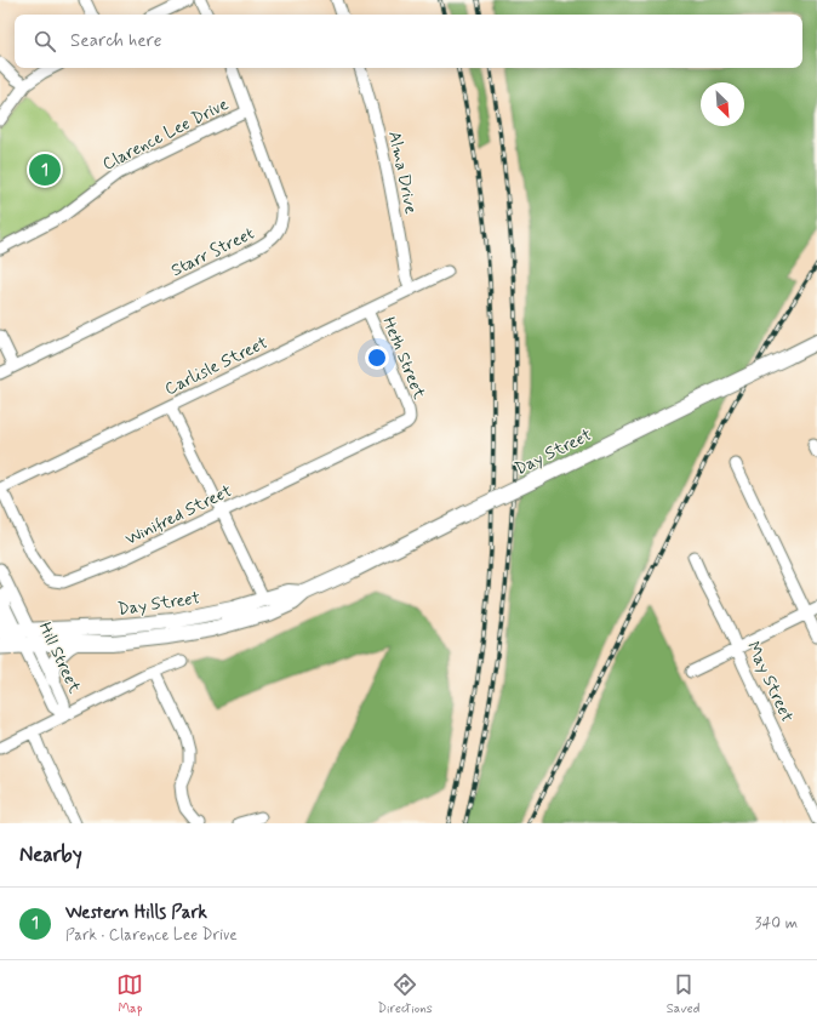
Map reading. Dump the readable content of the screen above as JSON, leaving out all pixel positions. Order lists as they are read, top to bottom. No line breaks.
{"streets":{"main road":["Day Street"],"street":["Clarence Lee Drive","Alma Drive","Starr Street","Heth Street","Carlisle Street","Winifred Street","Hill Street","May Street"]},"crossings":[["Clarence Lee Drive","Starr Street"],["Alma Drive","Carlisle Street"],["Heth Street","Carlisle Street"],["Heth Street","Winifred Street"],["Carlisle Street","Winifred Street"],["Day Street","Hill Street"]],"north":"bottom right","page":{"search":"Search here","pins":"1","heading":"Nearby","list":[{"mark":"1","name":"Western Hills Park","note":"Park · Clarence Lee Drive","value":"340 m"}],"nav":["Map","Directions","Saved"]}}
